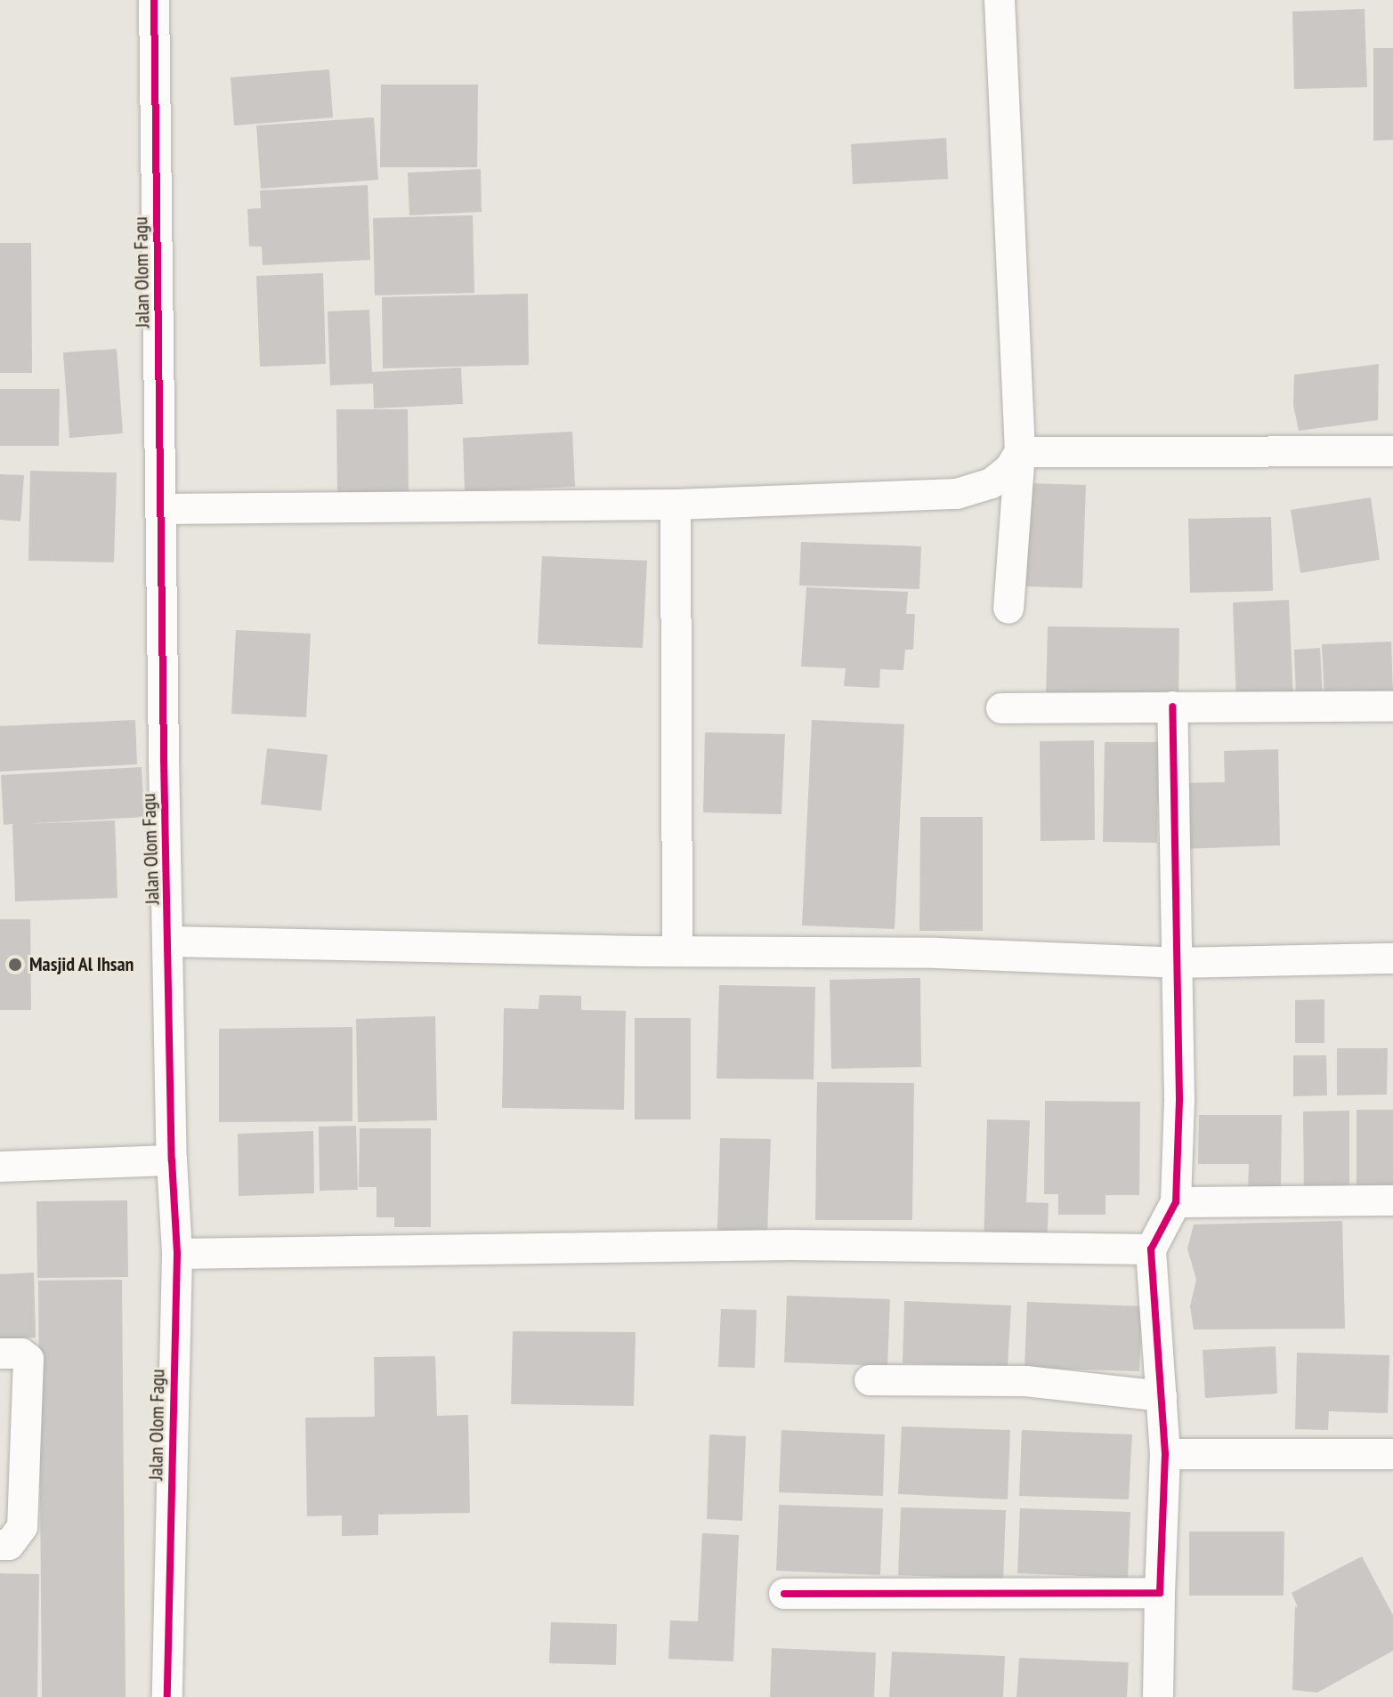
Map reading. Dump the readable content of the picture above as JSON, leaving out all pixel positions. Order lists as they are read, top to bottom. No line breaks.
{"streets":{"street":["Jalan Olom Fagu"]},"places":["Masjid Al Ihsan"]}
